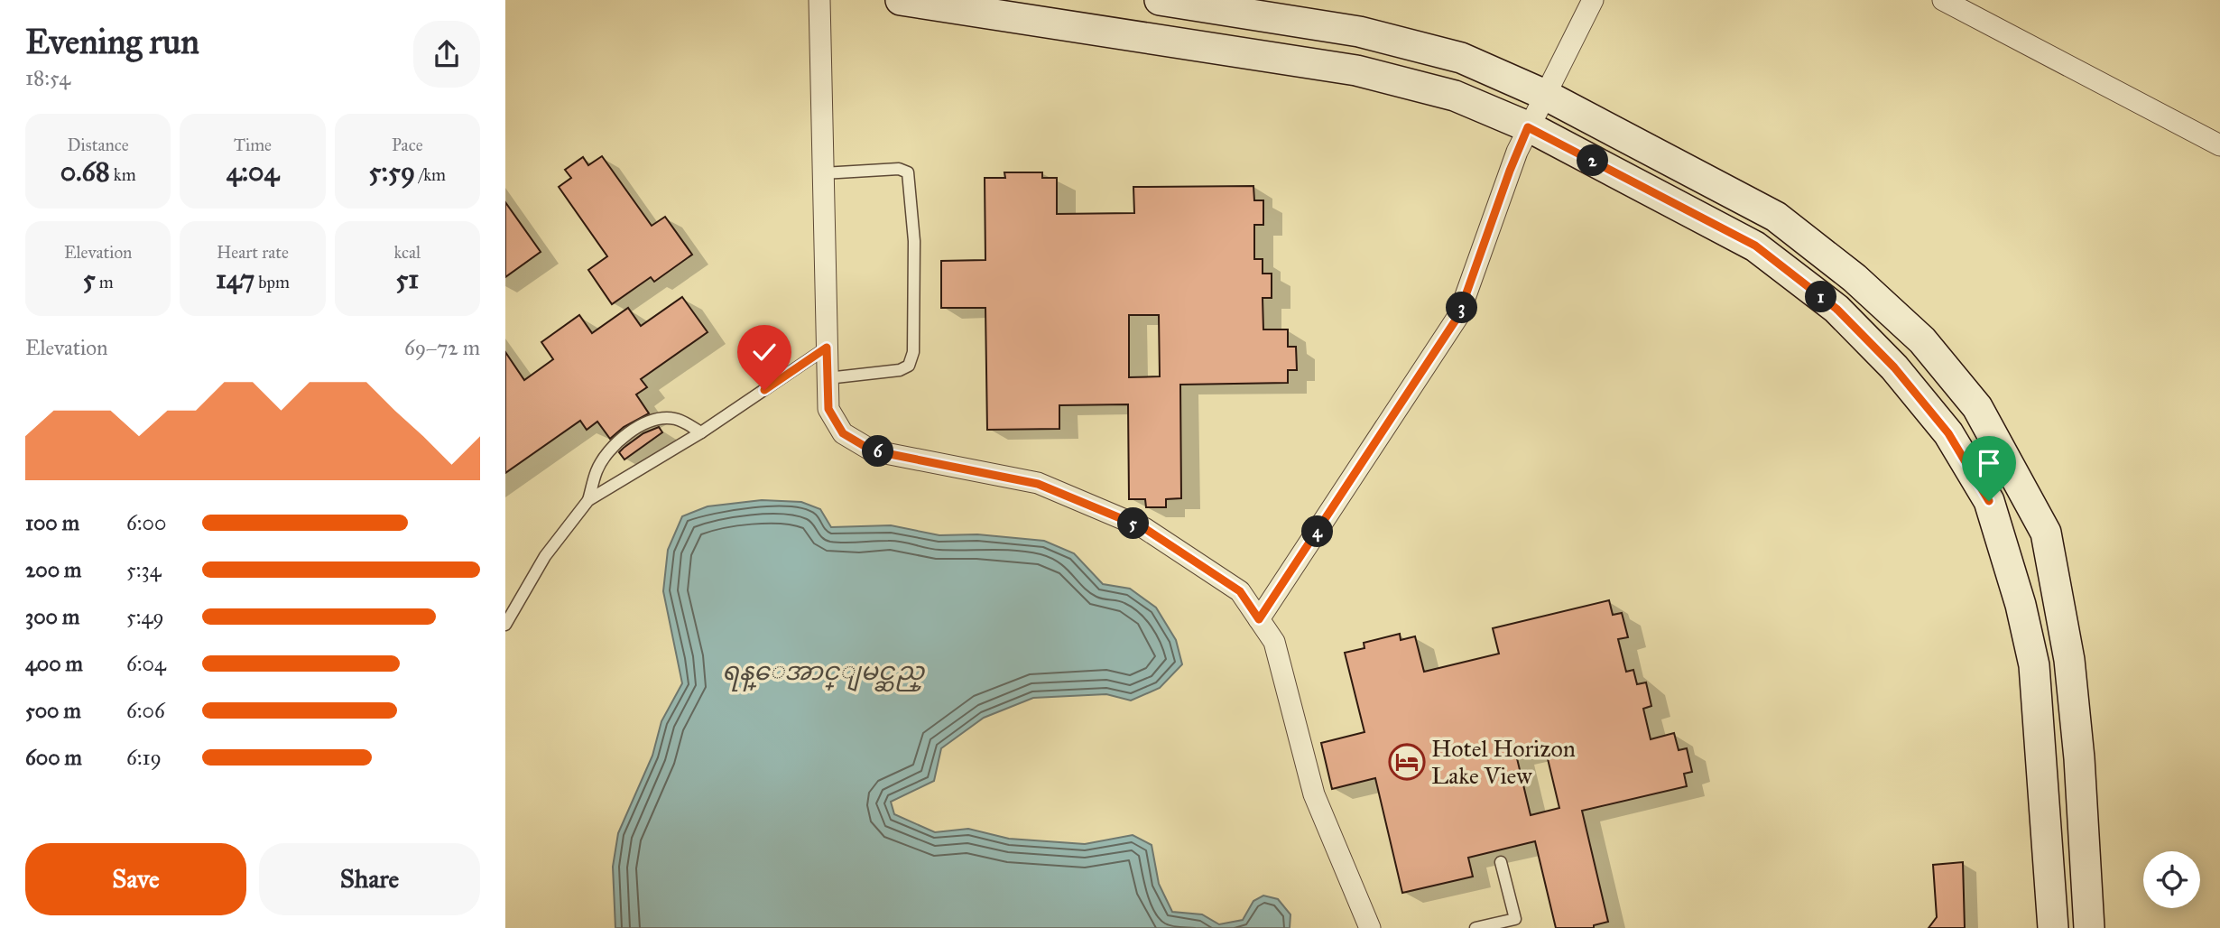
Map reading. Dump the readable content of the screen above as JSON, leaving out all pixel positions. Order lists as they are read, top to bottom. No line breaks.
{"water":["ရန္ေအာင္ျမင္ဆည္"],"places":{"hotel":["Hotel Horizon Lake View"]},"page":{"heading":["Evening run","18:54"],"stats":[["Distance","0.68 km"],["Time","4:04"],["Pace","5:59 /km"],["Elevation","5 m"],["Heart rate","147 bpm"],["kcal","51"]],"pins":["2","1","3","6","5","4"],"chart":["Elevation","69–72 m"],"list":[{"name":"100 m","note":"6:00"},{"name":"200 m","note":"5:34"},{"name":"300 m","note":"5:49"},{"name":"400 m","note":"6:04"},{"name":"500 m","note":"6:06"},{"name":"600 m","note":"6:19"}],"buttons":["Save","Share"]}}
